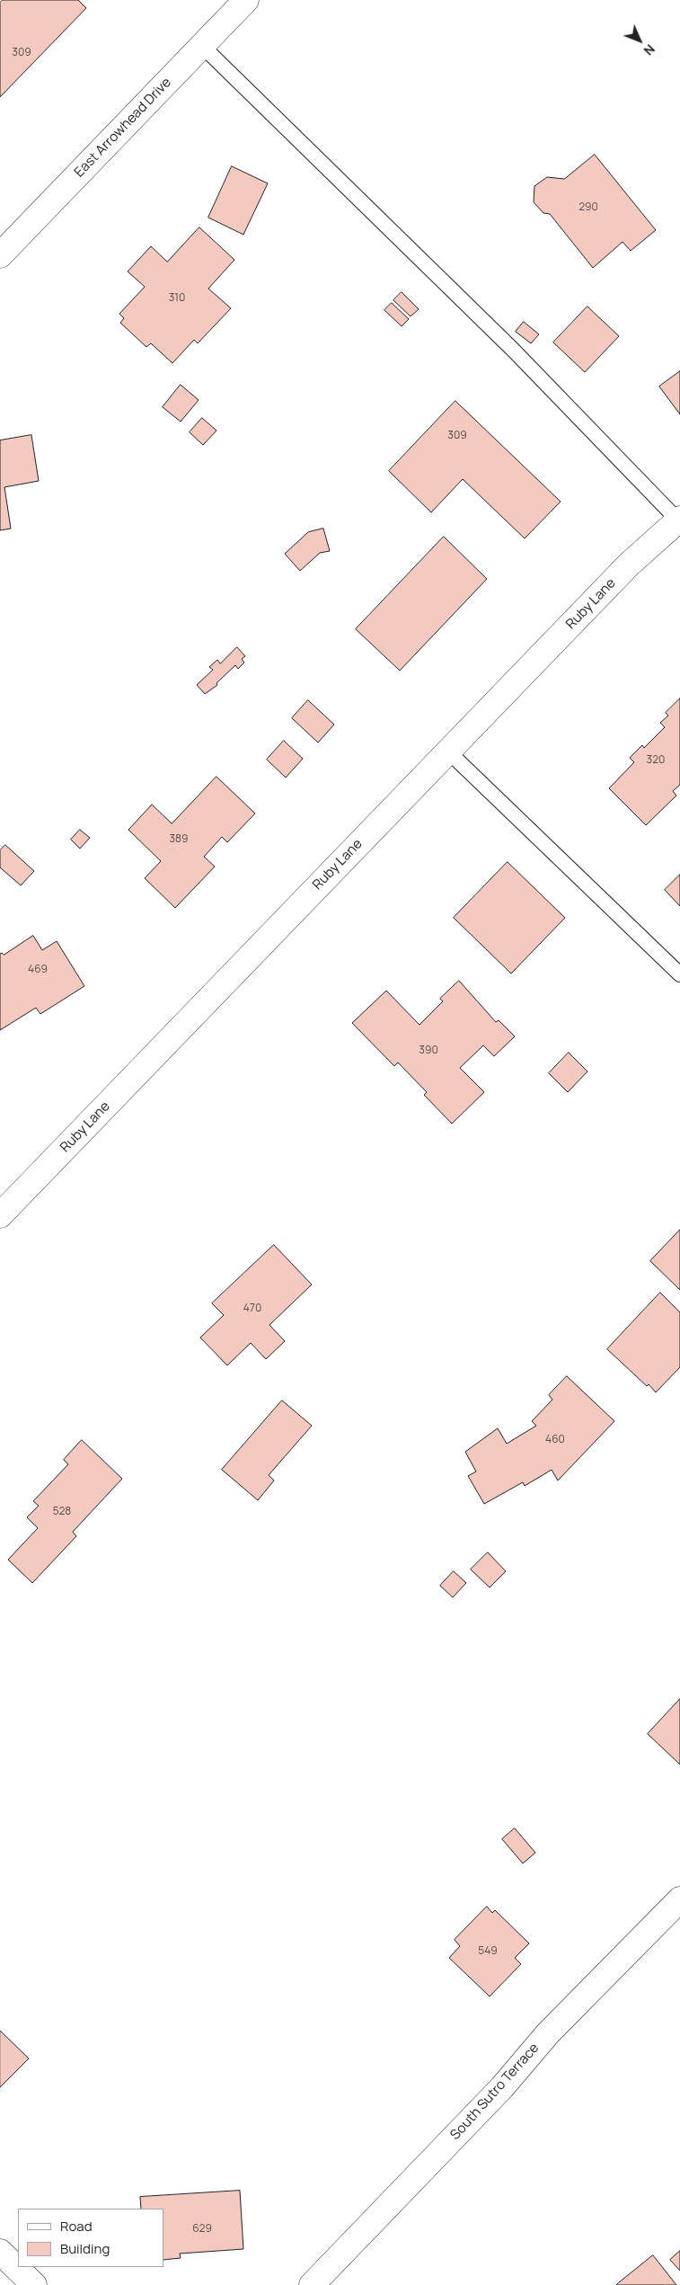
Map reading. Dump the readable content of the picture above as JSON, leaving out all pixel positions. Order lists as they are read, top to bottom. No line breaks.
{"streets":{"street":["East Arrowhead Drive","Ruby Lane","South Sutro Terrace"]},"house_numbers":["309","290","310","309","320","389","469","390","470","460","528","549","629"],"legend":["Road","Building"],"north":"bottom right"}
